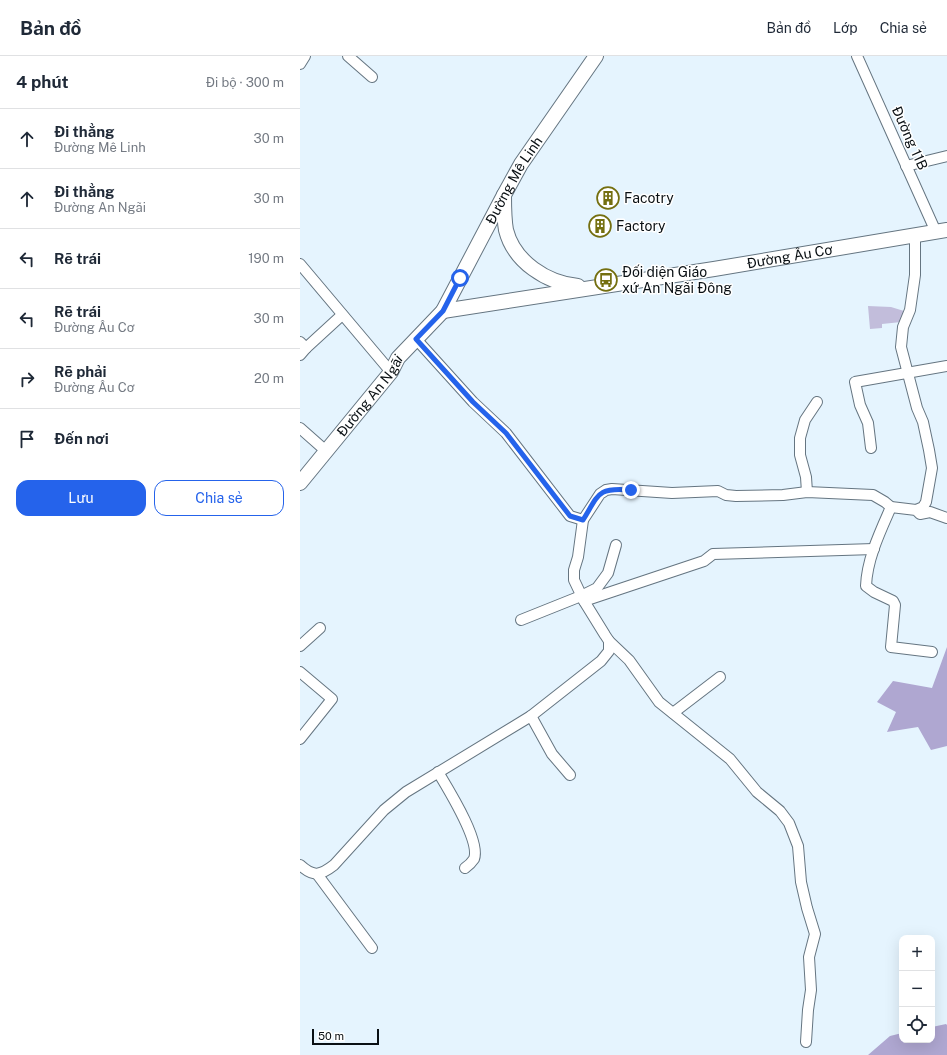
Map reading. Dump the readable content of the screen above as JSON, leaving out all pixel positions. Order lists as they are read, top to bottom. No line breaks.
{"streets":{"main road":["Đường Mê Linh","Đường Âu Cơ","Đường An Ngãi"],"street":["Đường 11B"]},"crossings":[["Đường 11B","Đường Âu Cơ"],["Đường Mê Linh","Đường Âu Cơ"],["Đường Mê Linh","Đường An Ngãi"],["Đường Âu Cơ","Đường An Ngãi"]],"places":{"building":["Facotry","Factory"],"bus stop":["Đối diện Giáo xứ An Ngãi Đông"]},"scale_bar":"50 m","page":{"header":"Bản đồ","nav":["Bản đồ","Lớp","Chia sẻ"],"heading":["4 phút","Đi bộ · 300 m"],"list":[["Đi thẳng","Đường Mê Linh","30 m"],["Đi thẳng","Đường An Ngãi","30 m"],["Rẽ trái","190 m"],["Rẽ trái","Đường Âu Cơ","30 m"],["Rẽ phải","Đường Âu Cơ","20 m"],"Đến nơi"],"buttons":["Lưu","Chia sẻ"],"map_buttons":["+","−"],"scale":"50 m"}}
